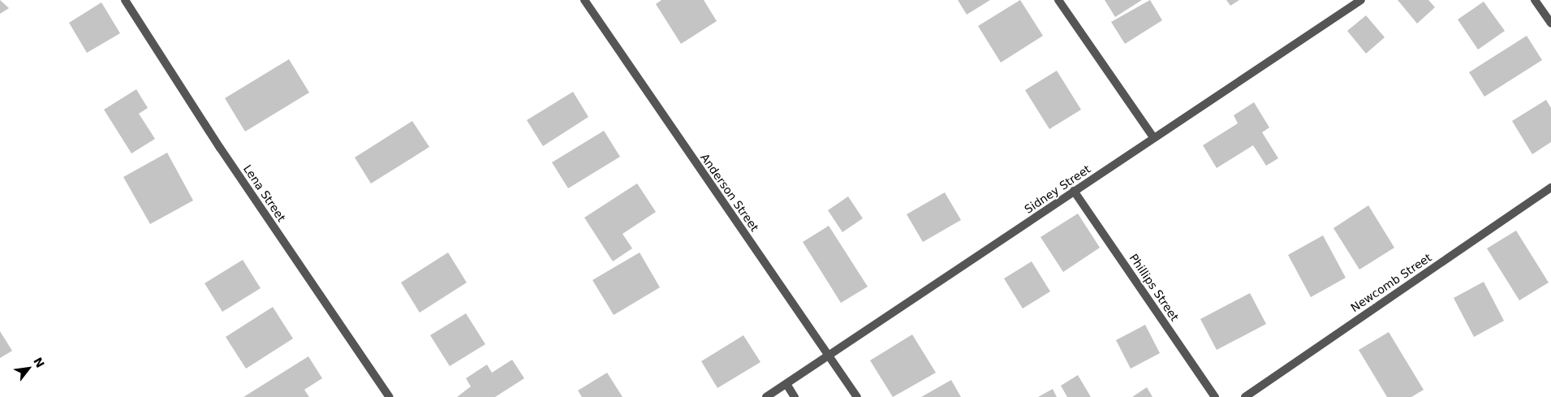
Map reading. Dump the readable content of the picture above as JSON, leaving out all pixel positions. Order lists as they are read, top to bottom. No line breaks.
{"streets":{"street":["Sidney Street","Anderson Street","Lena Street","Newcomb Street","Phillips Street"]},"crossings":[["Sidney Street","Anderson Street"],["Sidney Street","Phillips Street"]],"north":"top right"}
